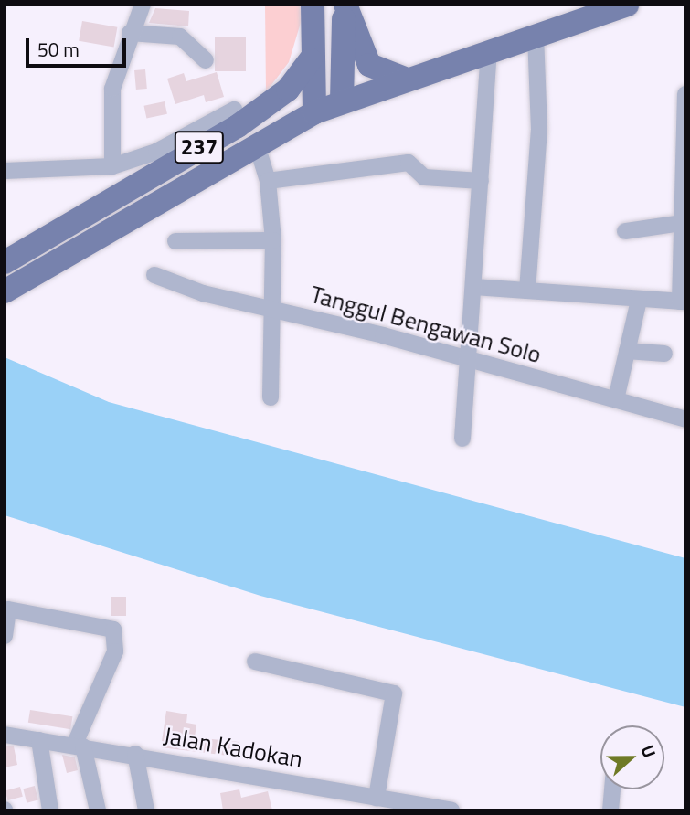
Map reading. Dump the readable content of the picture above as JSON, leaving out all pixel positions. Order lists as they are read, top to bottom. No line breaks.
{"streets":{"main road":["237"],"street":["Tanggul Bengawan Solo","Jalan Kadokan"]},"scale_bar":"50 m","north":"right"}
